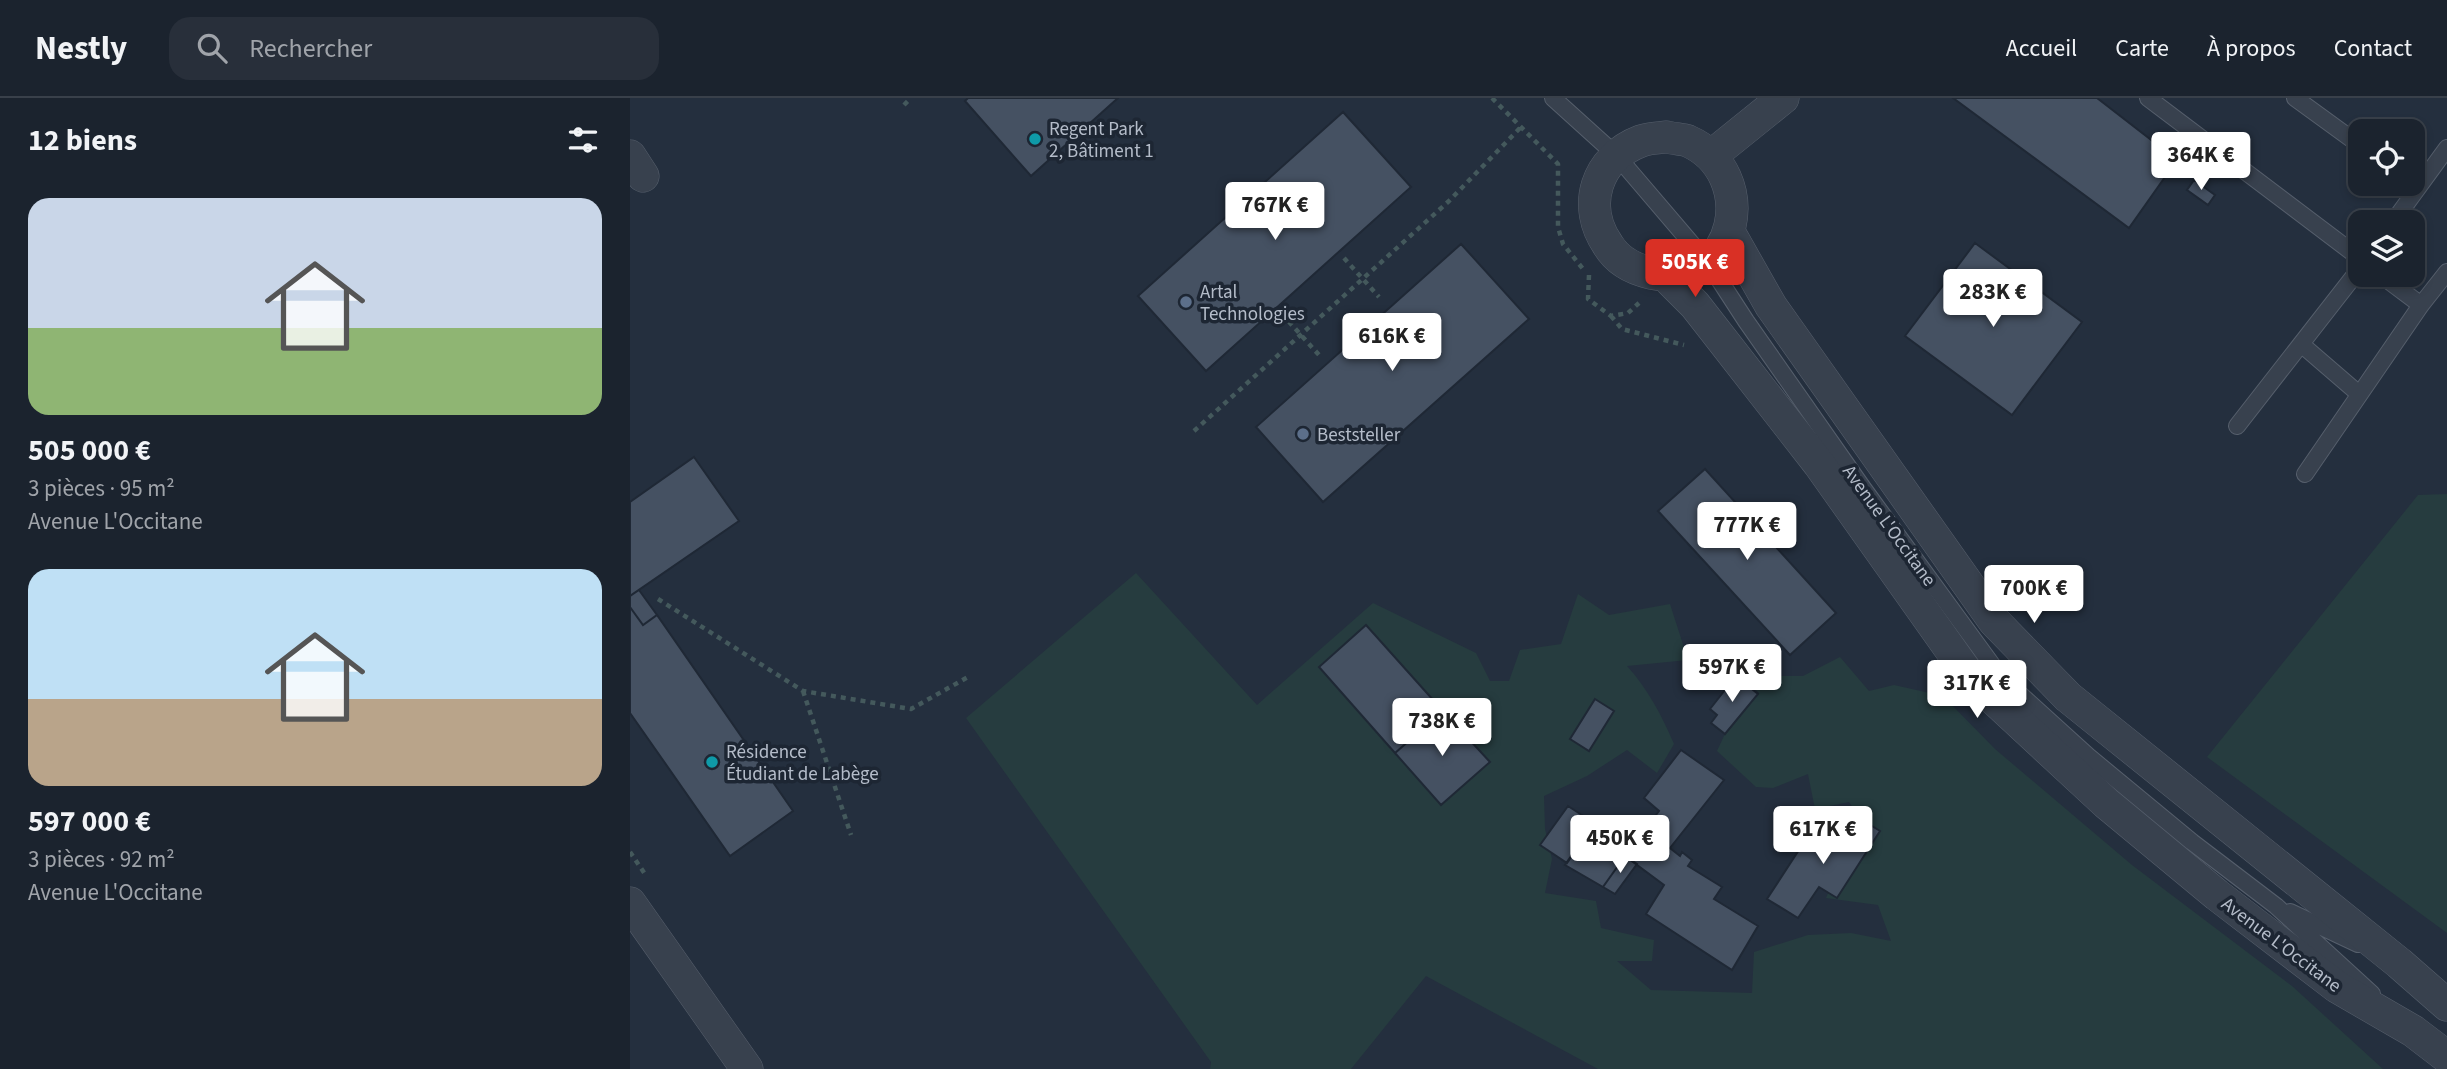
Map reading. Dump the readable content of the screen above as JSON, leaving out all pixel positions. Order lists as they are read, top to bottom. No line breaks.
{"streets":{"street":["Avenue L'Occitane"]},"places":["Regent Park 2, Bâtiment 1","Artal Technologies","Beststeller","Résidence Étudiant de Labège"],"page":{"header":"Nestly","search":"Rechercher","nav":["Accueil","Carte","À propos","Contact"],"heading":"12 biens","price":["364K €","767K €","505K €","283K €","616K €","777K €","700K €","597K €","317K €","738K €","617K €","450K €"],"list":[{"name":"505 000 €","note":"3 pièces · 95 m² · Avenue L'Occitane"},{"name":"597 000 €","note":"3 pièces · 92 m² · Avenue L'Occitane"}]}}
